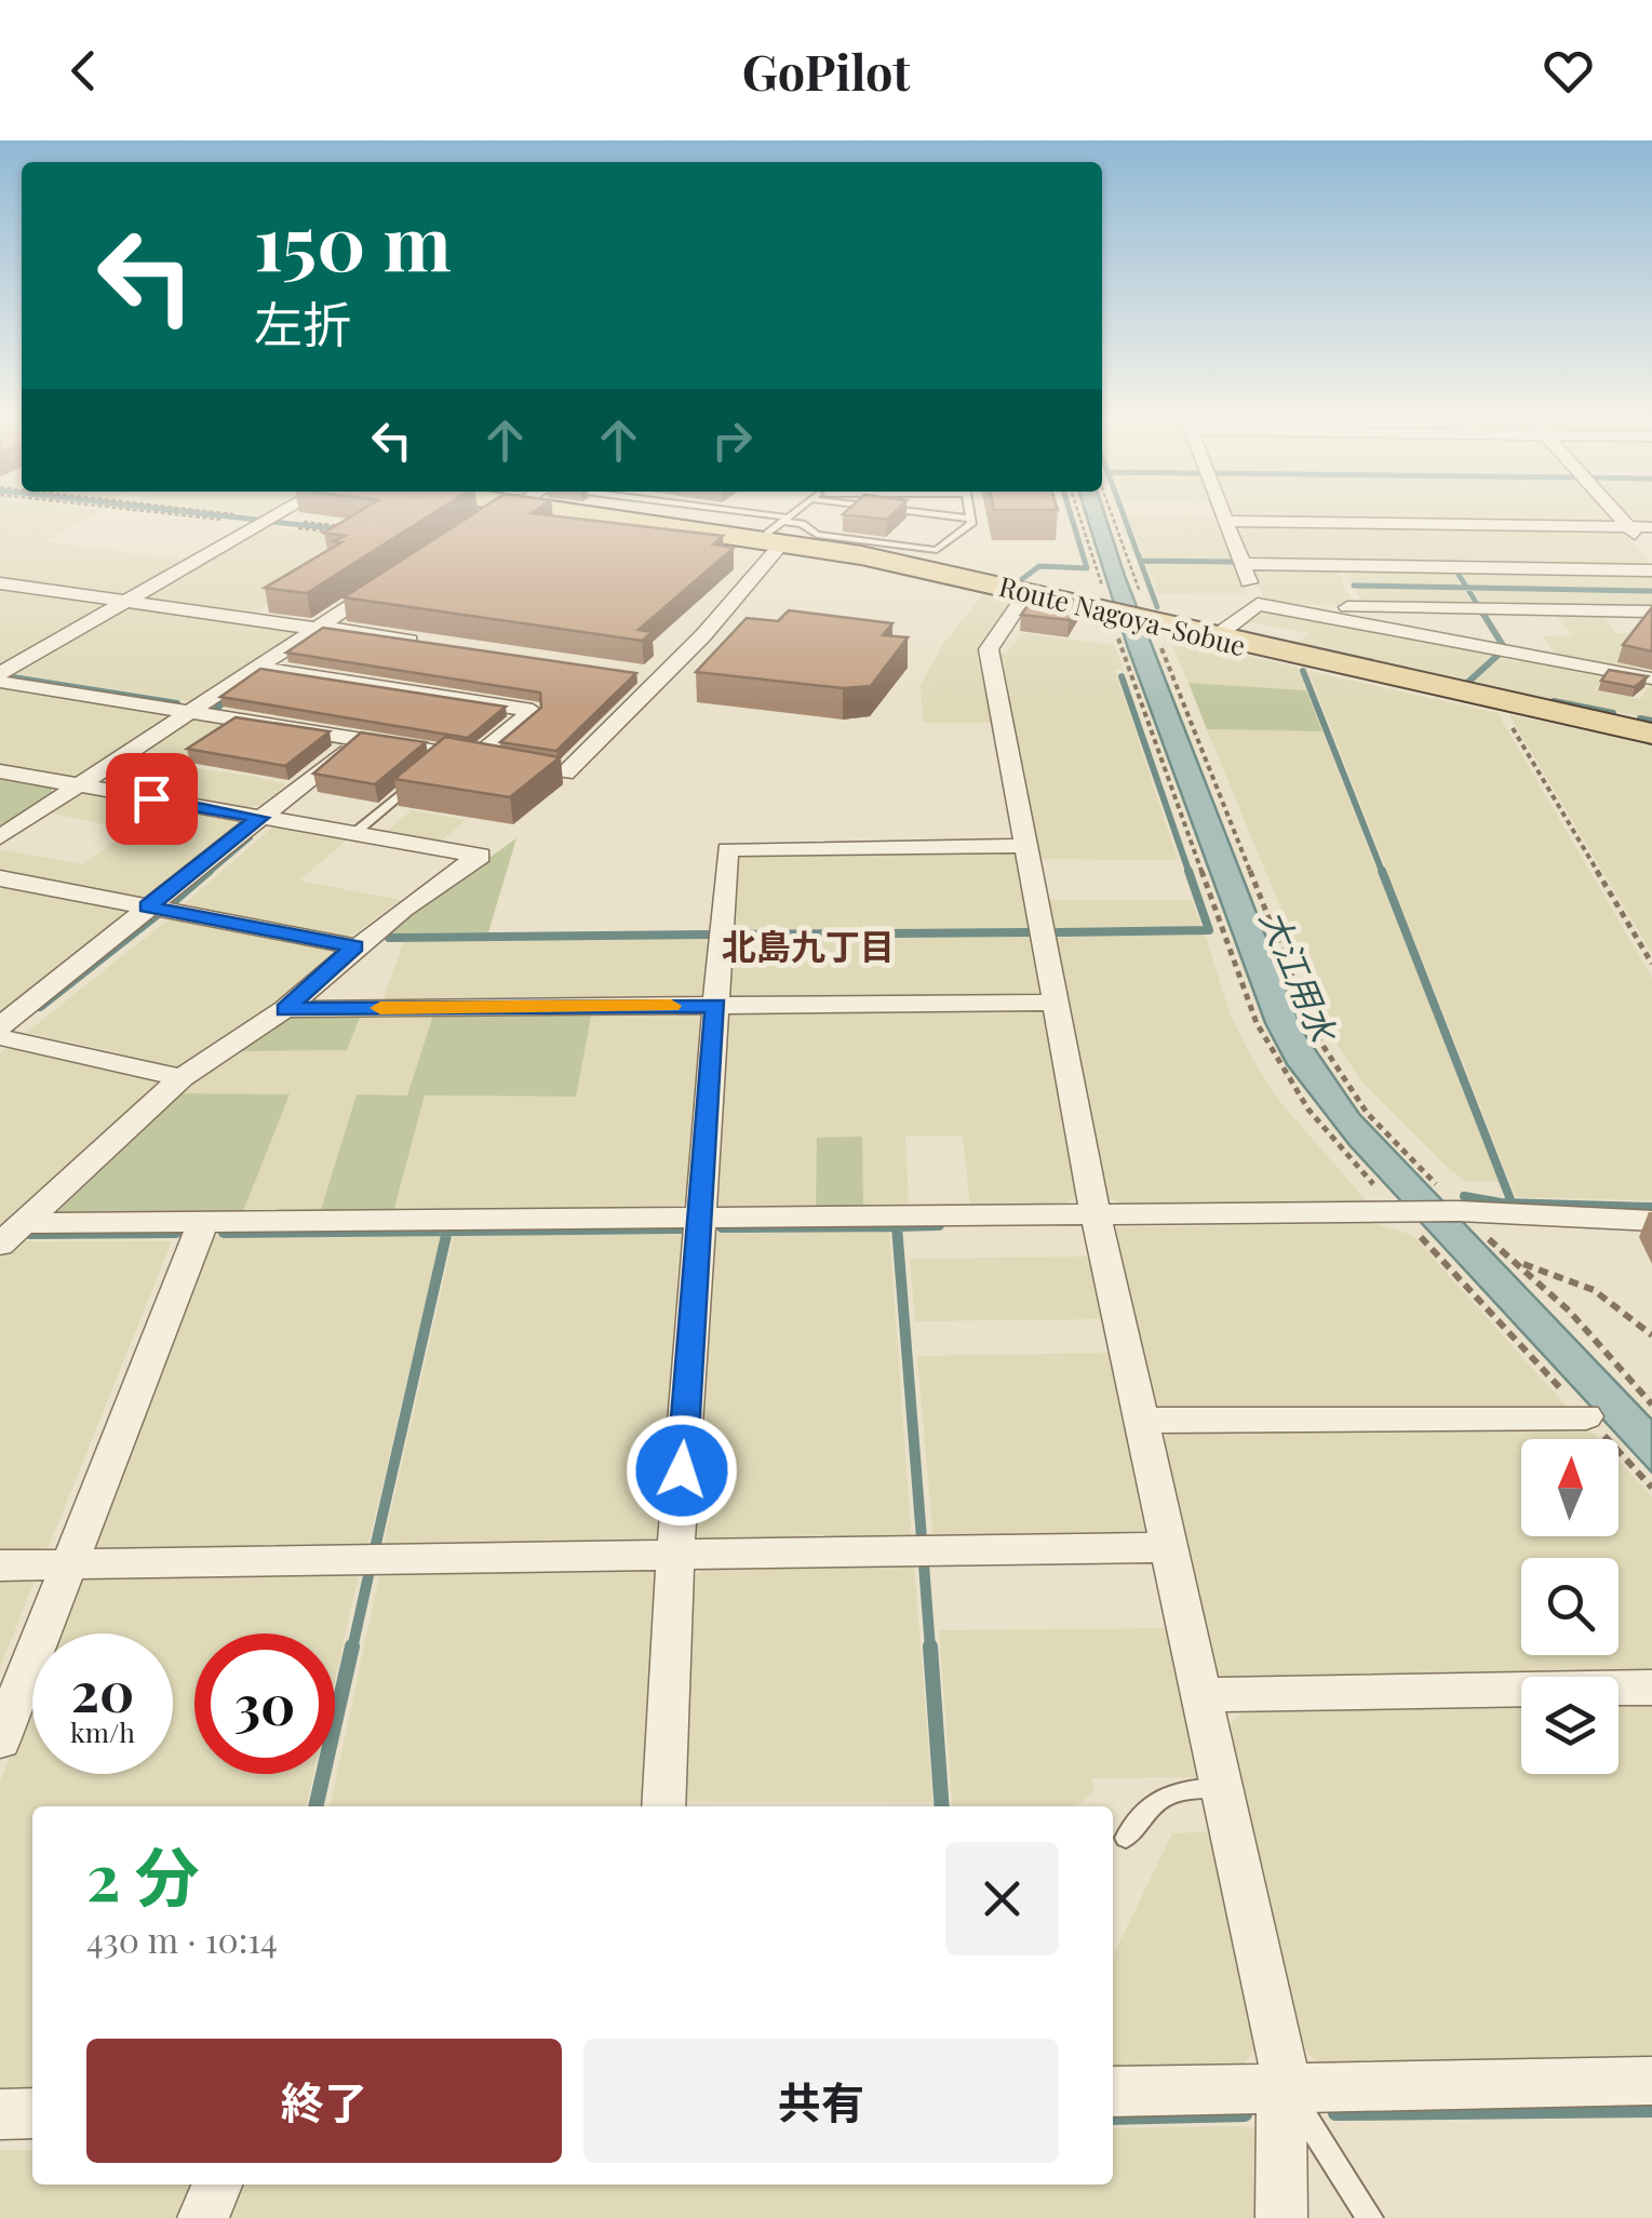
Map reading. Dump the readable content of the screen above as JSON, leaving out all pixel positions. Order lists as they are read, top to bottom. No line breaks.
{"streets":{"main road":["Route Nagoya-Sobue"]},"districts":["北島九丁目"],"water":["大江用水"],"north":"top","page":{"header":"GoPilot","turn":["150 m","左折"],"speed":"20 km/h","limit":"30","heading":["2 分","430 m · 10:14"],"buttons":["終了","共有"]}}
